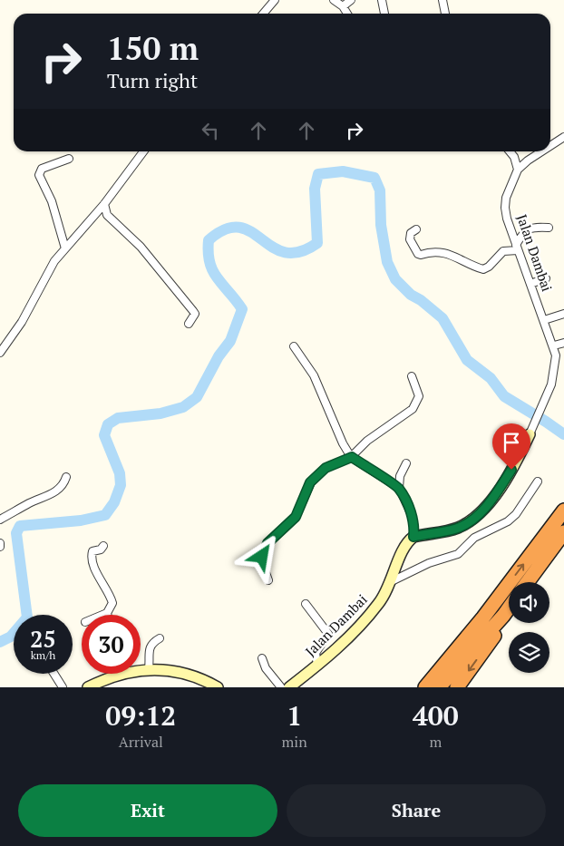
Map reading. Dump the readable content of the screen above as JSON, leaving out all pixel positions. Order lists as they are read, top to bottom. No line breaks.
{"streets":{"street":["Jalan Dambai"]},"page":{"turn":["150 m","Turn right"],"speed":"25 km/h","limit":"30","eta":["09:12","Arrival","1","min","400","m"],"buttons":["Exit","Share"]}}
